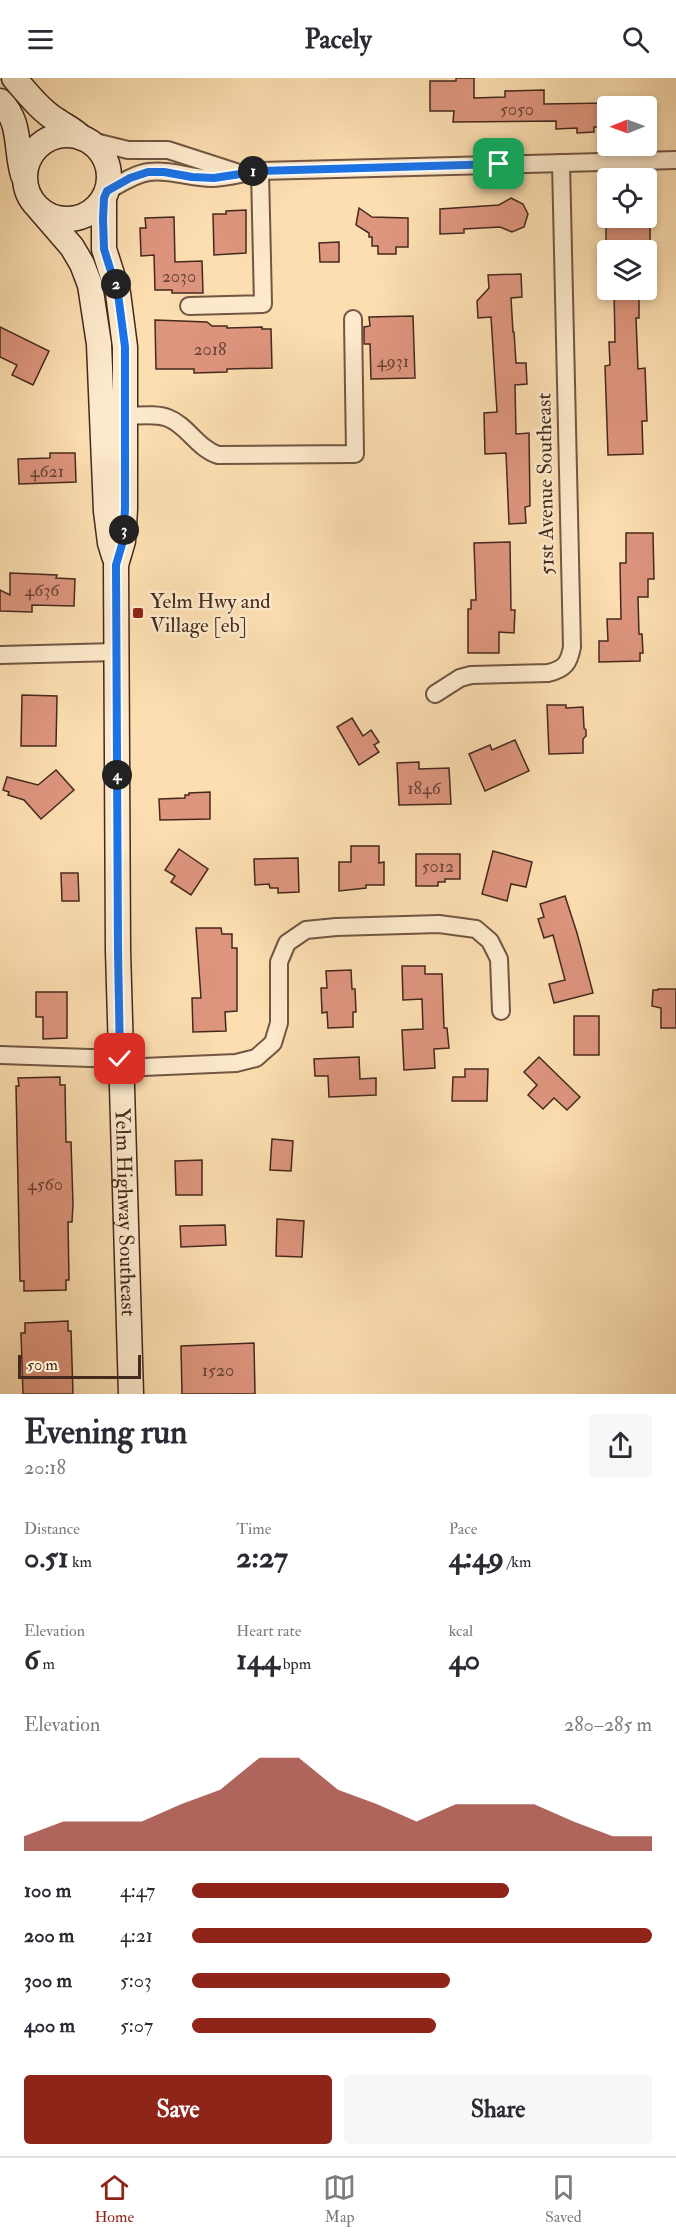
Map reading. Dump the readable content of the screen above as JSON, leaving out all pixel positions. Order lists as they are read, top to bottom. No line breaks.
{"streets":{"main road":["Yelm Highway Southeast"],"street":["51st Avenue Southeast"]},"places":{"transit":["Yelm Hwy and Village [eb]"]},"house_numbers":["5050","2030","2018","4931","4621","4636","1846","5012","4560","1520"],"scale_bar":"50 m","north":"left","page":{"header":"Pacely","pins":["1","2","3","4"],"scale":"50 m","heading":["Evening run","20:18"],"stats":[["Distance","0.51 km"],["Time","2:27"],["Pace","4:49 /km"],["Elevation","6 m"],["Heart rate","144 bpm"],["kcal","40"]],"chart":["Elevation","280–285 m"],"list":[{"name":"100 m","note":"4:47"},{"name":"200 m","note":"4:21"},{"name":"300 m","note":"5:03"},{"name":"400 m","note":"5:07"}],"buttons":["Save","Share"],"tabs":["Home","Map","Saved"]}}
